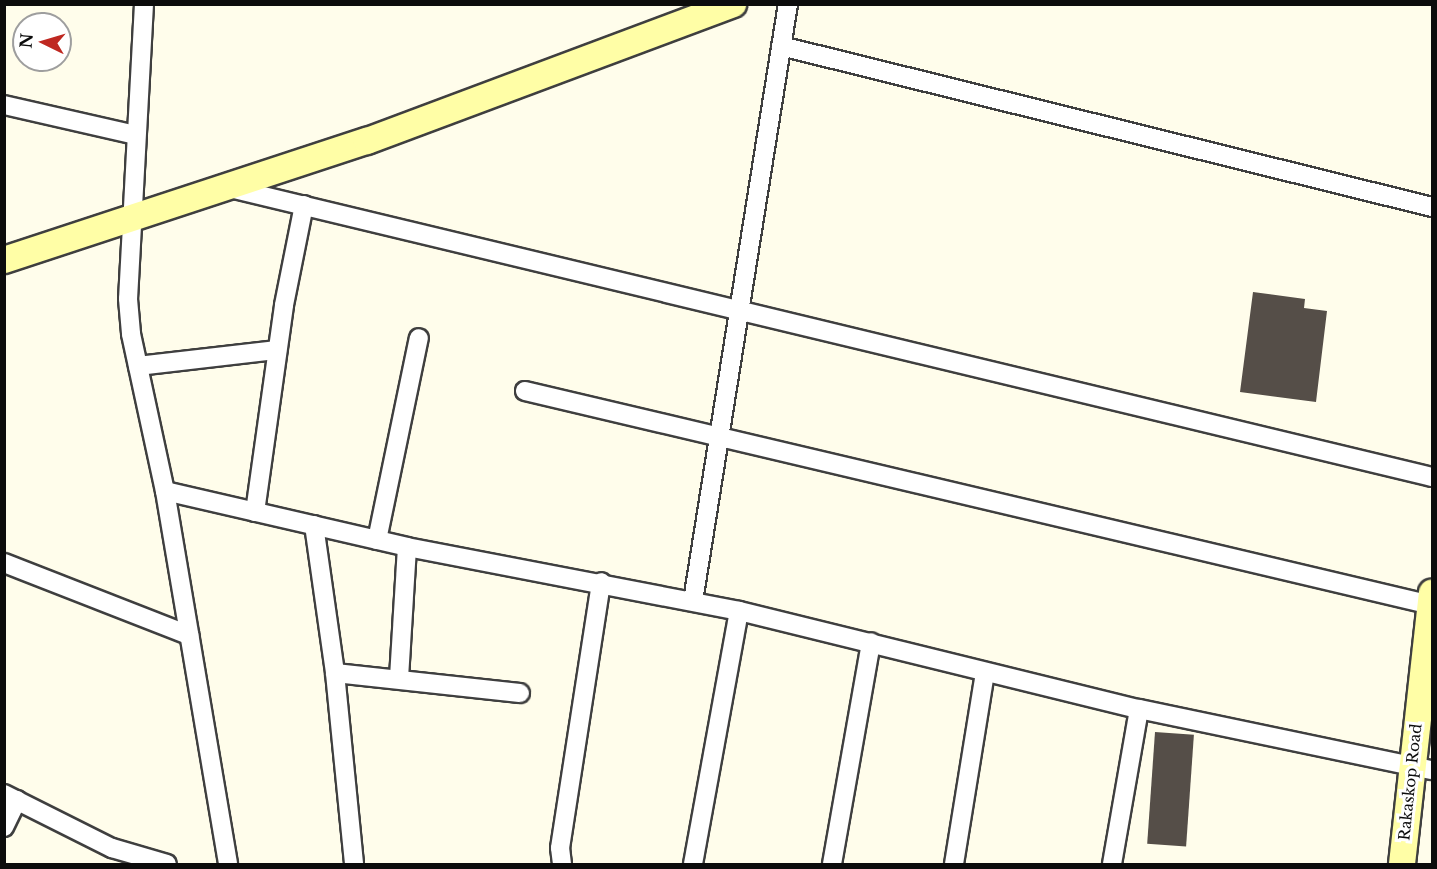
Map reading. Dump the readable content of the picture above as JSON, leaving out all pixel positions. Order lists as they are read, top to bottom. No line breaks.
{"streets":{"main road":["Rakaskop Road"]},"north":"left"}
